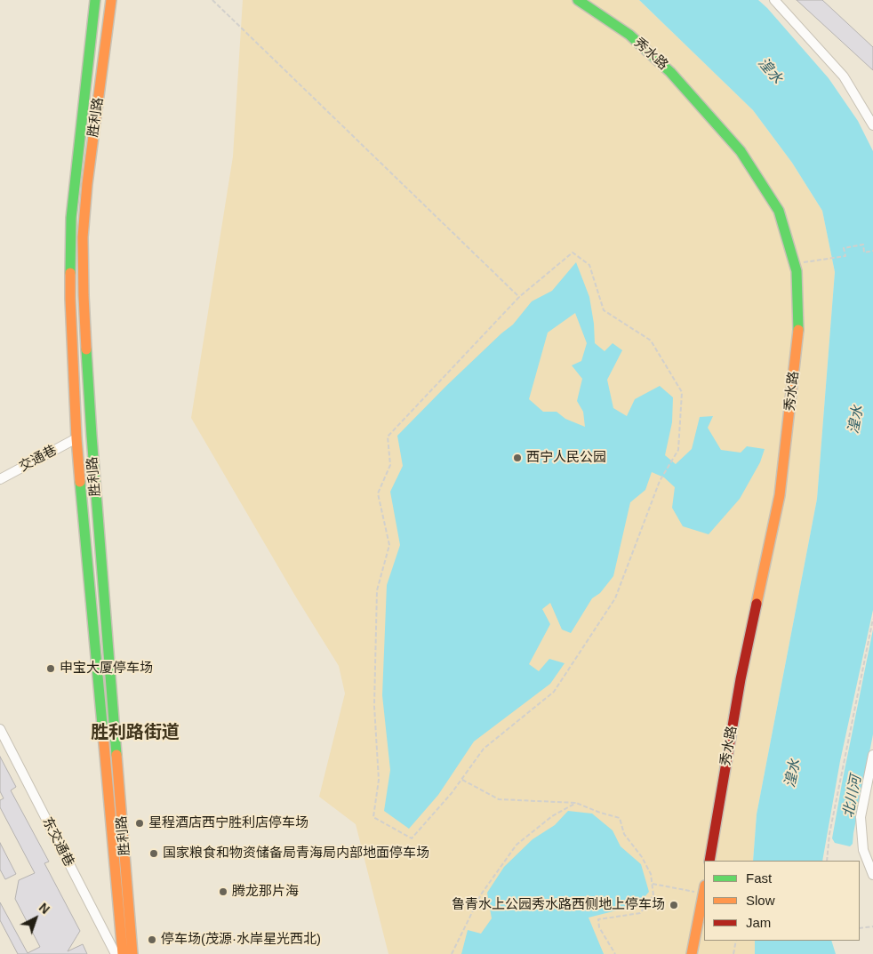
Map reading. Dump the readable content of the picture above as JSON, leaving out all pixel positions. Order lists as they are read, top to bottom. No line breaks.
{"streets":{"main road":["秀水路","胜利路"],"street":["交通巷","东交通巷"]},"crossings":[["胜利路","交通巷"]],"districts":["胜利路街道"],"water":["湟水","北川河"],"places":["西宁人民公园","申宝大厦停车场","星程酒店西宁胜利店停车场","国家粮食和物资储备局青海局内部地面停车场","腾龙那片海","鲁青水上公园秀水路西侧地上停车场","停车场(茂源·水岸星光西北)"],"legend":["Fast","Slow","Jam"],"north":"top right"}
